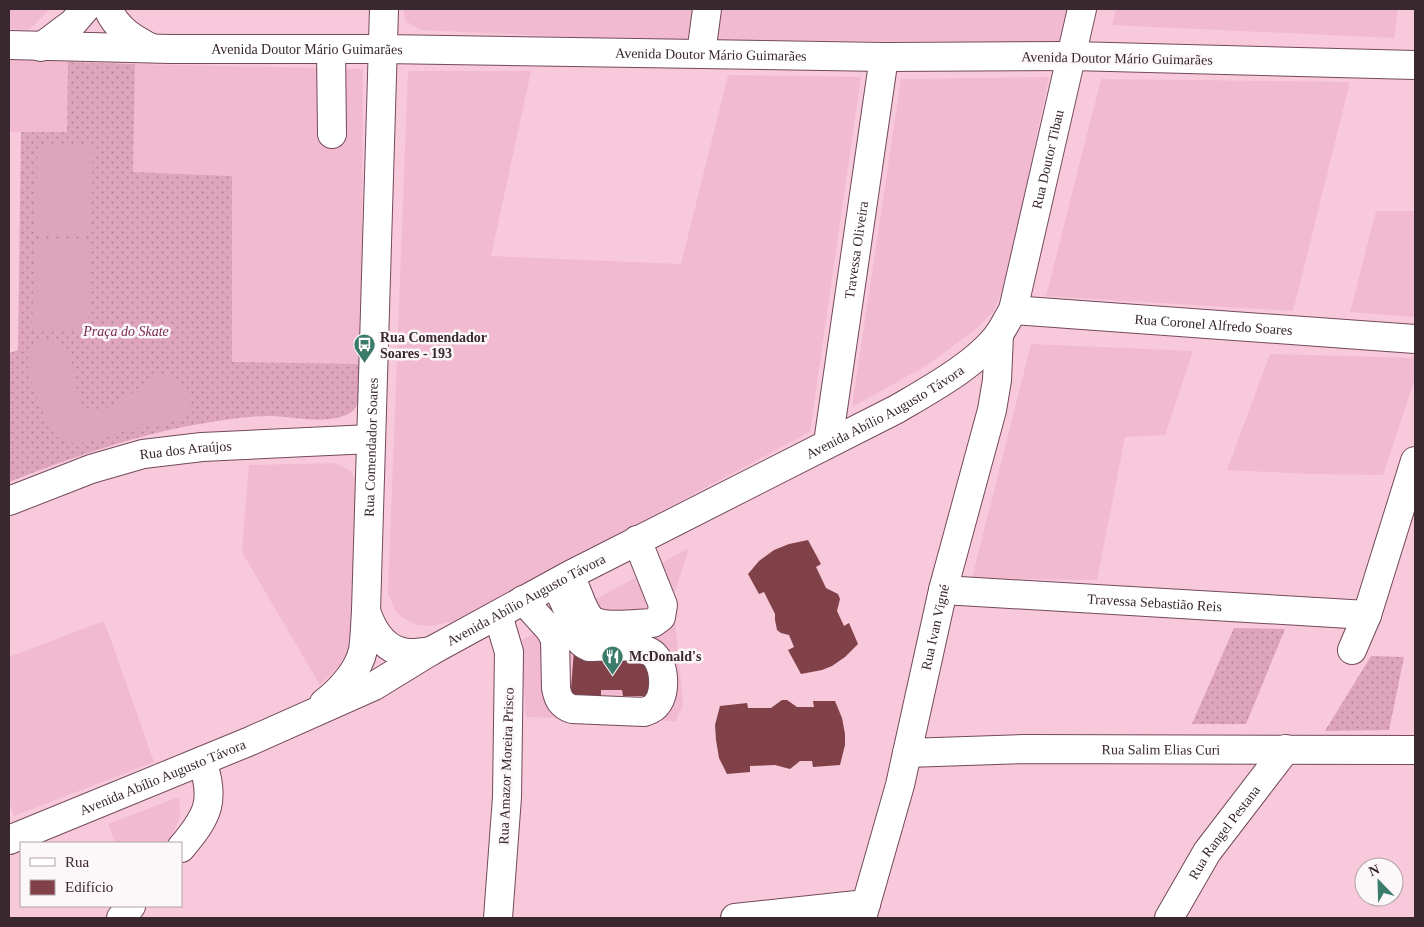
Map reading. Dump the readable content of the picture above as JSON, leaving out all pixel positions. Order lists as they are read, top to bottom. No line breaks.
{"streets":{"main road":["Avenida Doutor Mário Guimarães","Rua Doutor Tibau","Travessa Oliveira","Rua Coronel Alfredo Soares","Avenida Abílio Augusto Távora","Rua Comendador Soares","Rua dos Araújos","Travessa Sebastião Reis","Rua Ivan Vigné","Rua Salim Elias Curi","Rua Amazor Moreira Prisco","Rua Rangel Pestana"]},"crossings":[["Avenida Doutor Mário Guimarães","Rua Doutor Tibau"],["Avenida Doutor Mário Guimarães","Travessa Oliveira"],["Avenida Doutor Mário Guimarães","Rua Comendador Soares"],["Rua Doutor Tibau","Rua Coronel Alfredo Soares"],["Rua Doutor Tibau","Avenida Abílio Augusto Távora"],["Travessa Oliveira","Avenida Abílio Augusto Távora"],["Rua Coronel Alfredo Soares","Avenida Abílio Augusto Távora"],["Avenida Abílio Augusto Távora","Rua Comendador Soares"],["Avenida Abílio Augusto Távora","Rua Ivan Vigné"],["Avenida Abílio Augusto Távora","Rua Amazor Moreira Prisco"],["Rua Comendador Soares","Rua dos Araújos"],["Travessa Sebastião Reis","Rua Ivan Vigné"],["Rua Ivan Vigné","Rua Salim Elias Curi"],["Rua Salim Elias Curi","Rua Rangel Pestana"]],"parks":["Praça do Skate"],"places":{"bus stop":["Rua Comendador Soares - 193"],"restaurant":["McDonald's"]},"legend":["Rua","Edifício"],"north":"top left"}
